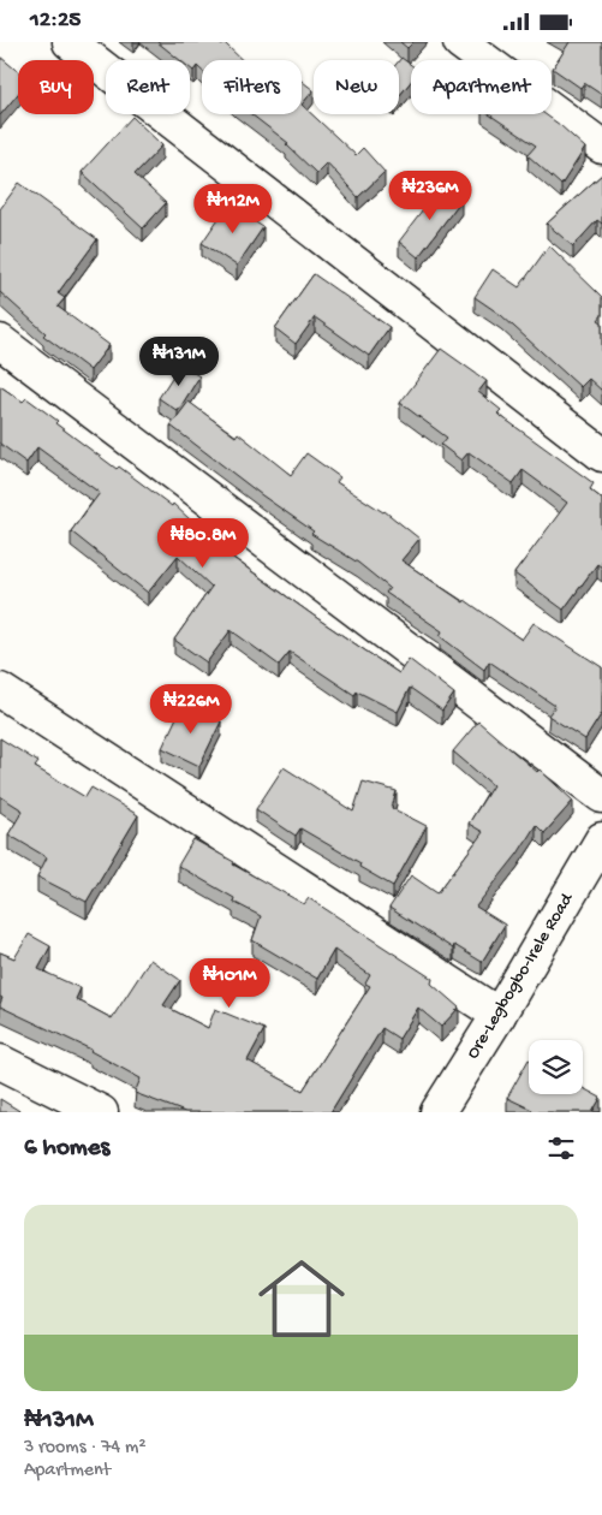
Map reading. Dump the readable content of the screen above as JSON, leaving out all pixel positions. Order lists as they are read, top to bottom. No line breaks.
{"streets":{"street":["Ore-Legbogbo-Irele Road"]},"page":{"status":"12:25","chip":["Buy","Rent","Filters","New","Apartment"],"price":["₦236M","₦112M","₦131M","₦80.8M","₦226M","₦101M"],"heading":"6 homes","list":[{"name":"₦131M","note":"3 rooms · 74 m² · Apartment"}]}}
